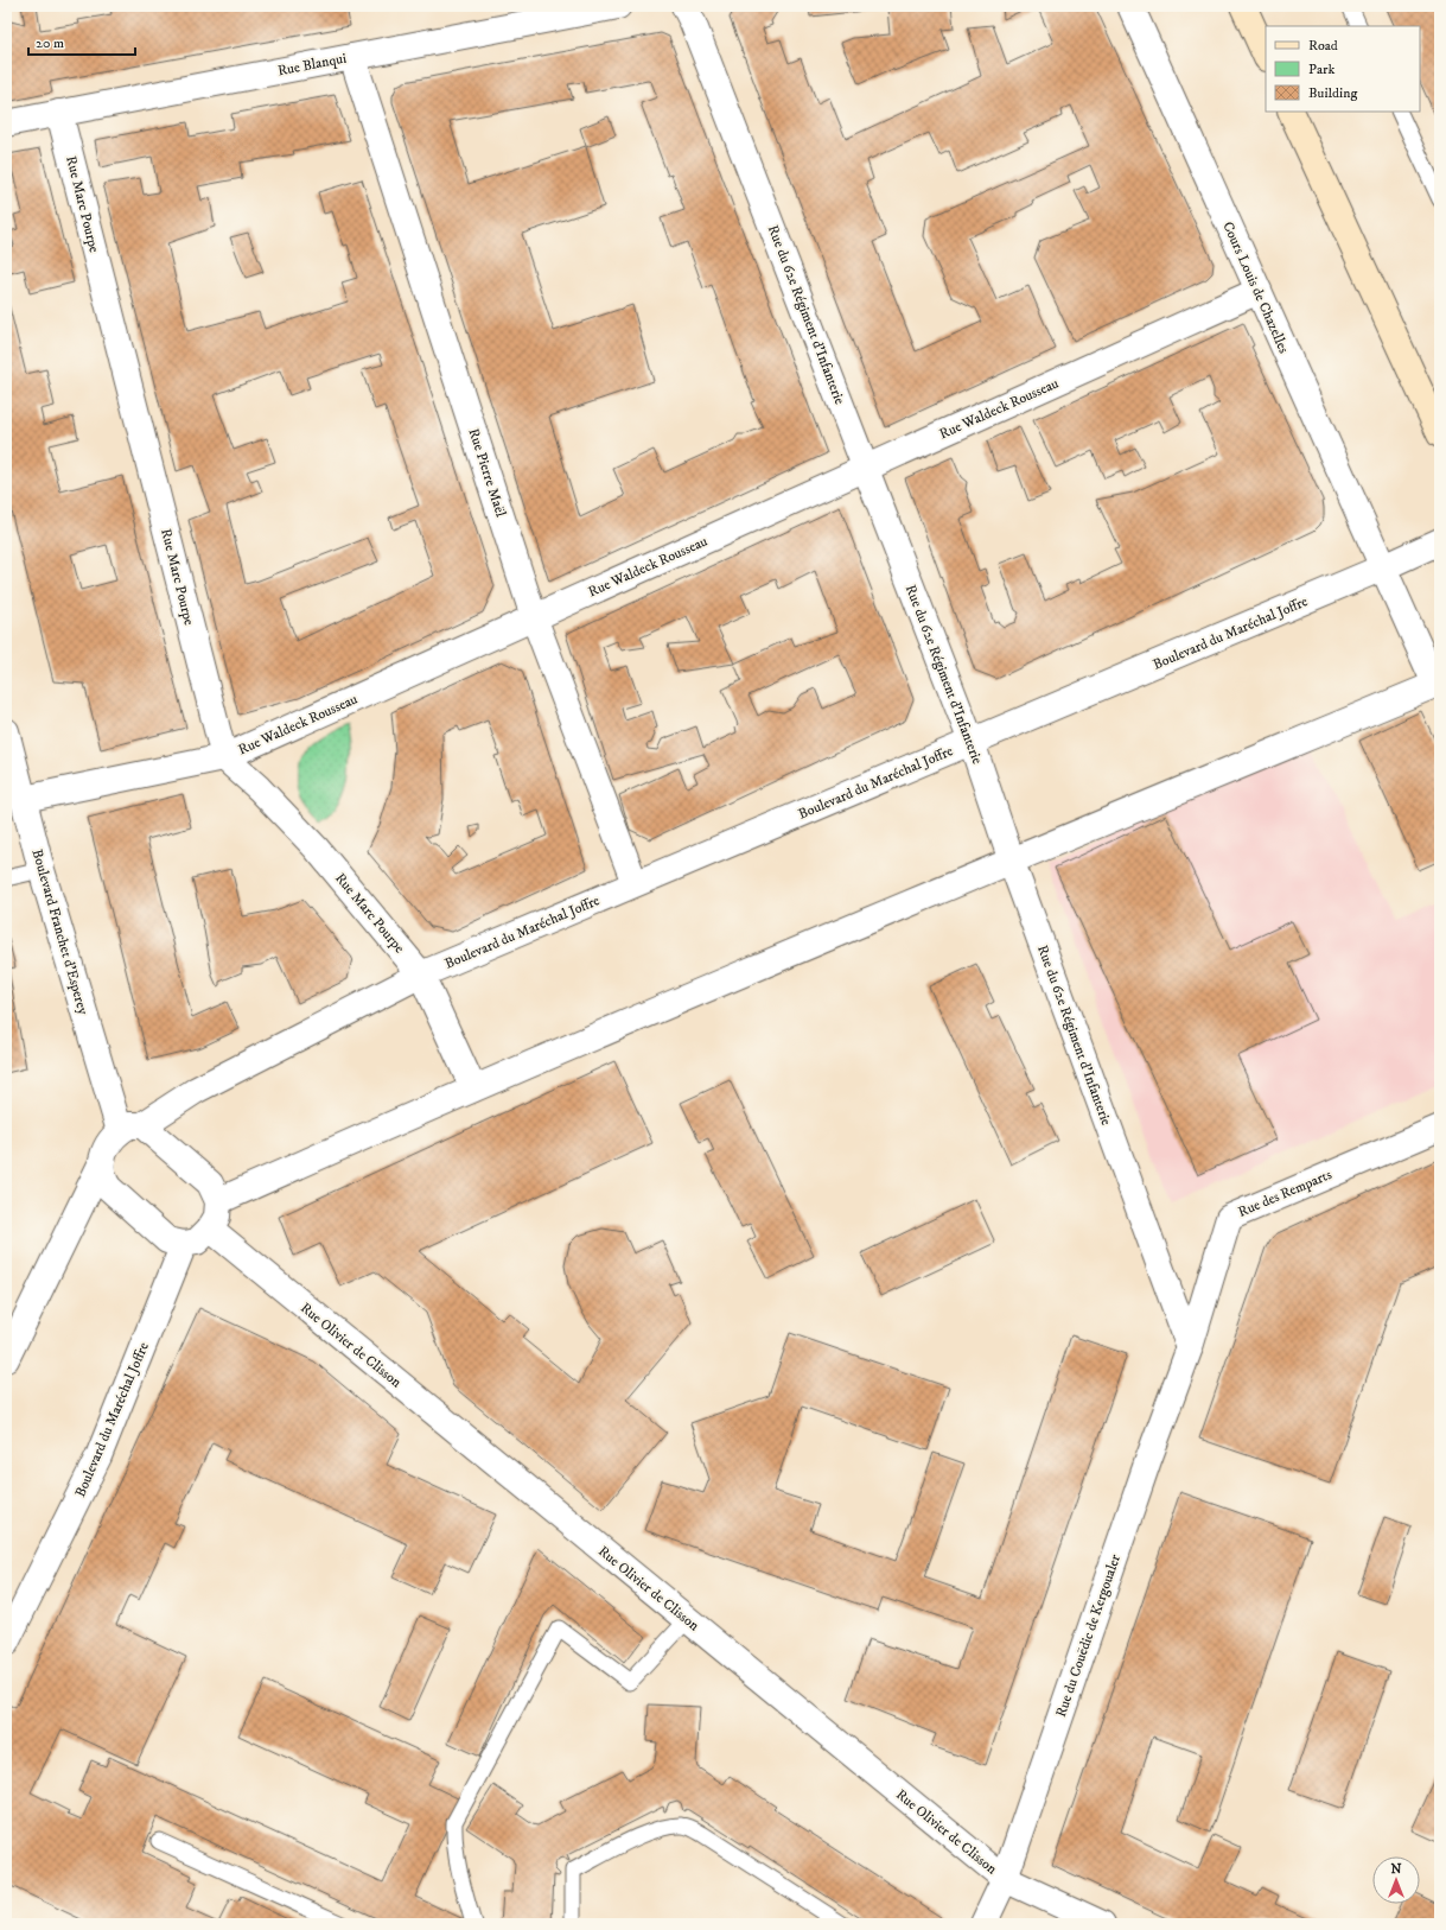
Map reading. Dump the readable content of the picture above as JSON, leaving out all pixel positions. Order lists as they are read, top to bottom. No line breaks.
{"streets":{"street":["Rue Blanqui","Rue Marc Pourpe","Cours Louis de Chazelles","Rue du 62e Régiment d'Infanterie","Rue Waldeck Rousseau","Rue Pierre Maël","Boulevard du Maréchal Joffre","Boulevard Franchet d'Esperey","Rue des Remparts","Rue Olivier de Clisson","Rue du Couëdic de Kergoualer"]},"crossings":[["Rue Blanqui","Rue Marc Pourpe"],["Rue Blanqui","Rue Pierre Maël"],["Rue Marc Pourpe","Rue Waldeck Rousseau"],["Rue Marc Pourpe","Boulevard du Maréchal Joffre"],["Cours Louis de Chazelles","Rue Waldeck Rousseau"],["Cours Louis de Chazelles","Boulevard du Maréchal Joffre"],["Rue du 62e Régiment d'Infanterie","Rue Waldeck Rousseau"],["Rue du 62e Régiment d'Infanterie","Boulevard du Maréchal Joffre"],["Rue du 62e Régiment d'Infanterie","Rue des Remparts"],["Rue du 62e Régiment d'Infanterie","Rue du Couëdic de Kergoualer"],["Rue Waldeck Rousseau","Rue Pierre Maël"],["Rue Waldeck Rousseau","Boulevard Franchet d'Esperey"],["Rue Pierre Maël","Boulevard du Maréchal Joffre"],["Boulevard du Maréchal Joffre","Boulevard Franchet d'Esperey"],["Rue des Remparts","Rue du Couëdic de Kergoualer"],["Rue Olivier de Clisson","Rue du Couëdic de Kergoualer"]],"legend":["Road","Park","Building"],"scale_bar":"20 m","north":"top"}
